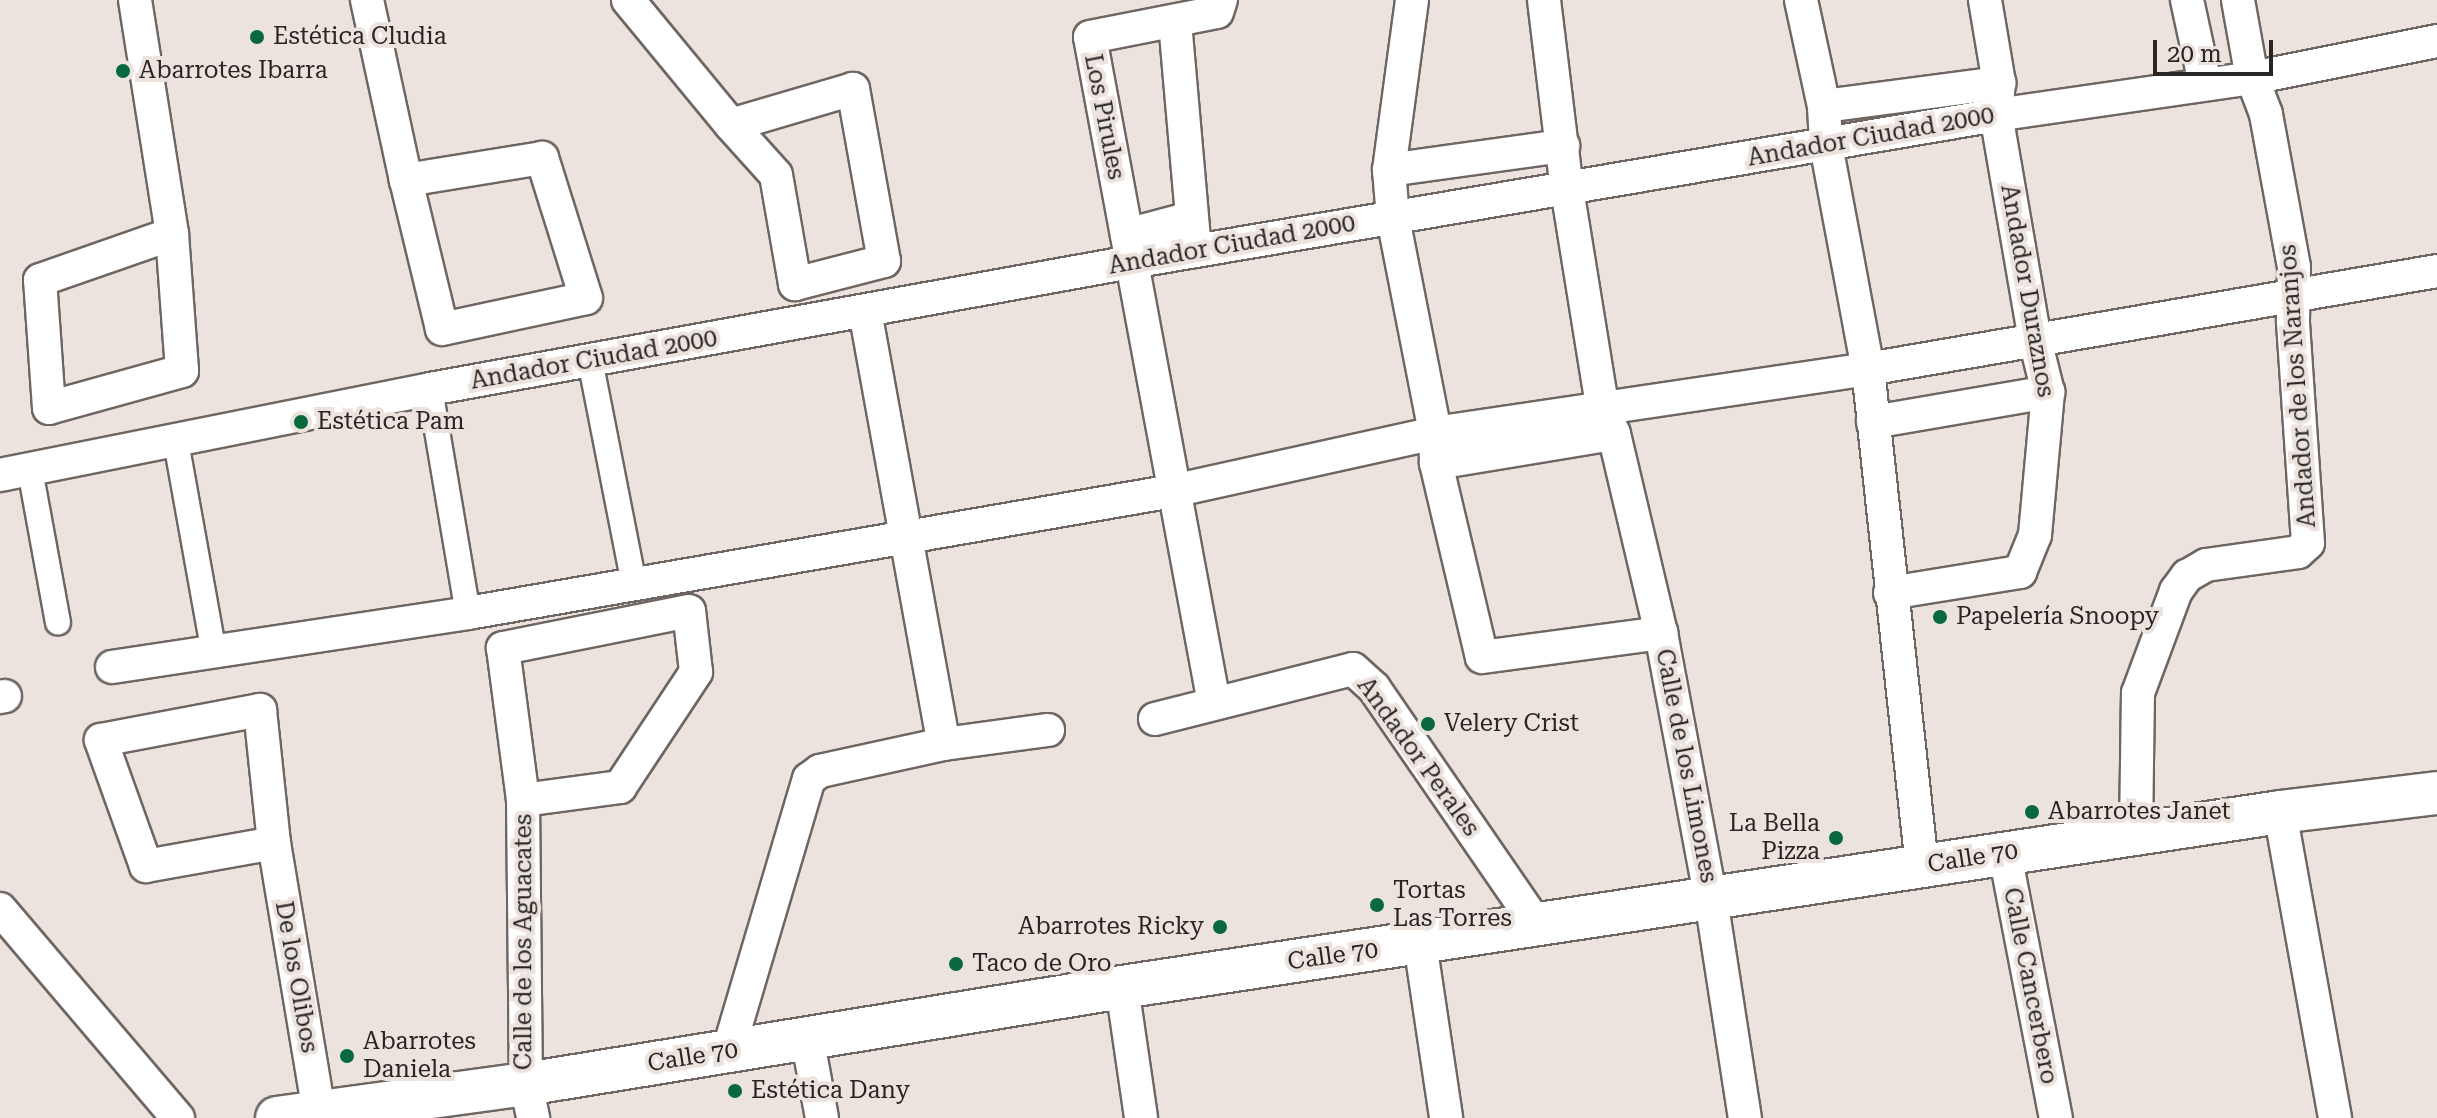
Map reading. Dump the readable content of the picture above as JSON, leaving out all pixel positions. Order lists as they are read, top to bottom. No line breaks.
{"streets":{"street":["Los Pirules","Andador Ciudad 2000","Andador Duraznos","Andador de los Naranjos","Andador Perales","Calle de los Limones","Calle 70","Calle de los Aguacates","De los Olibos","Calle Cancerbero"]},"crossings":[["Los Pirules","Andador Ciudad 2000"],["Andador Ciudad 2000","Andador Duraznos"],["Andador Ciudad 2000","Andador de los Naranjos"],["Andador Ciudad 2000","Calle de los Limones"],["Andador de los Naranjos","Calle 70"],["Andador Perales","Calle 70"],["Calle de los Limones","Calle 70"],["Calle 70","Calle de los Aguacates"],["Calle 70","De los Olibos"],["Calle 70","Calle Cancerbero"]],"places":["Estética Cludia","Abarrotes Ibarra","Estética Pam","Papelería Snoopy","Velery Crist","Abarrotes Janet","La Bella Pizza","Tortas Las Torres","Abarrotes Ricky","Taco de Oro","Abarrotes Daniela","Estética Dany"],"scale_bar":"20 m"}
